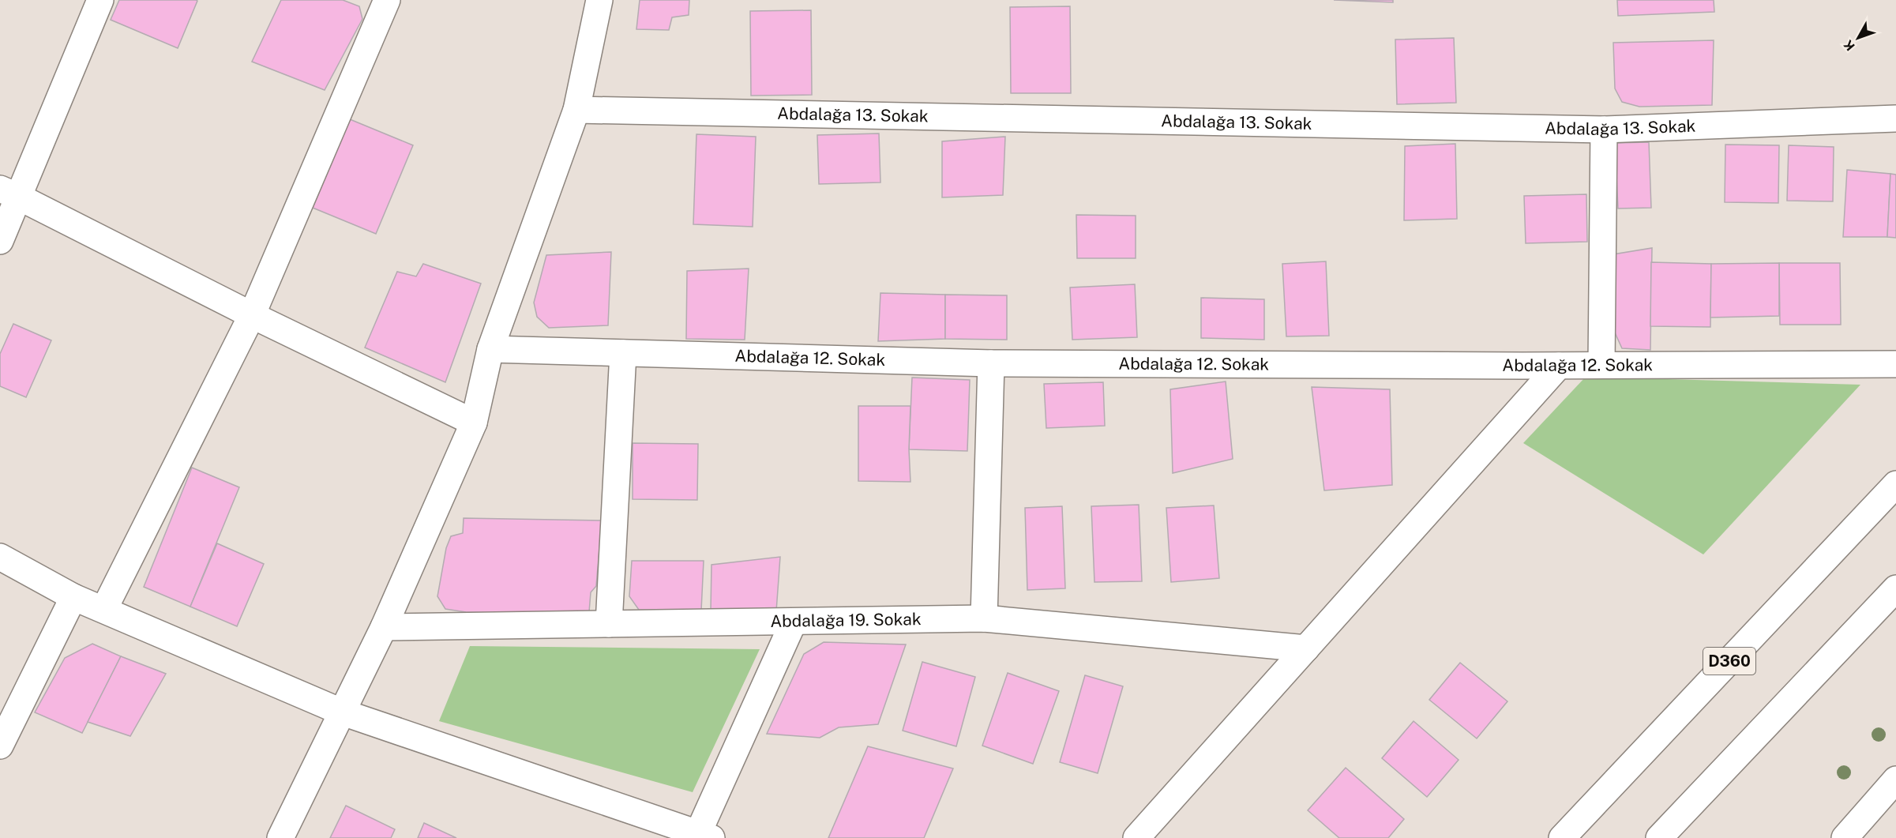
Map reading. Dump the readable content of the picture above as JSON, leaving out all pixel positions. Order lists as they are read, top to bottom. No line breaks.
{"streets":{"street":["Abdalağa 13. Sokak","Abdalağa 12. Sokak","Abdalağa 19. Sokak","D360"]},"north":"bottom left"}
